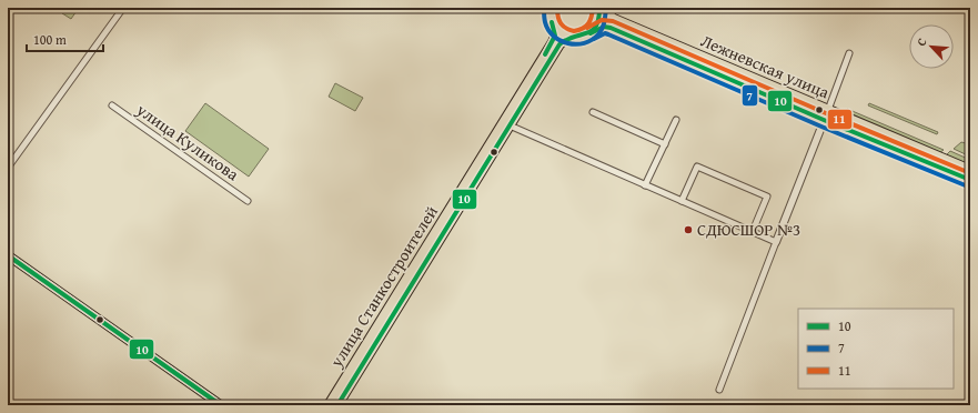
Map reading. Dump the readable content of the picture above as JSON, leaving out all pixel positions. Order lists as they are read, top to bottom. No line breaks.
{"streets":{"main road":["Лежневская улица","улица Станкостроителей"],"street":["улица Куликова"]},"crossings":[["Лежневская улица","улица Станкостроителей"]],"places":["СДЮСШОР №3"],"lines":["transit line 10","transit line 7","transit line 11"],"legend":["10","7","11"],"scale_bar":"100 m","north":"top left"}
